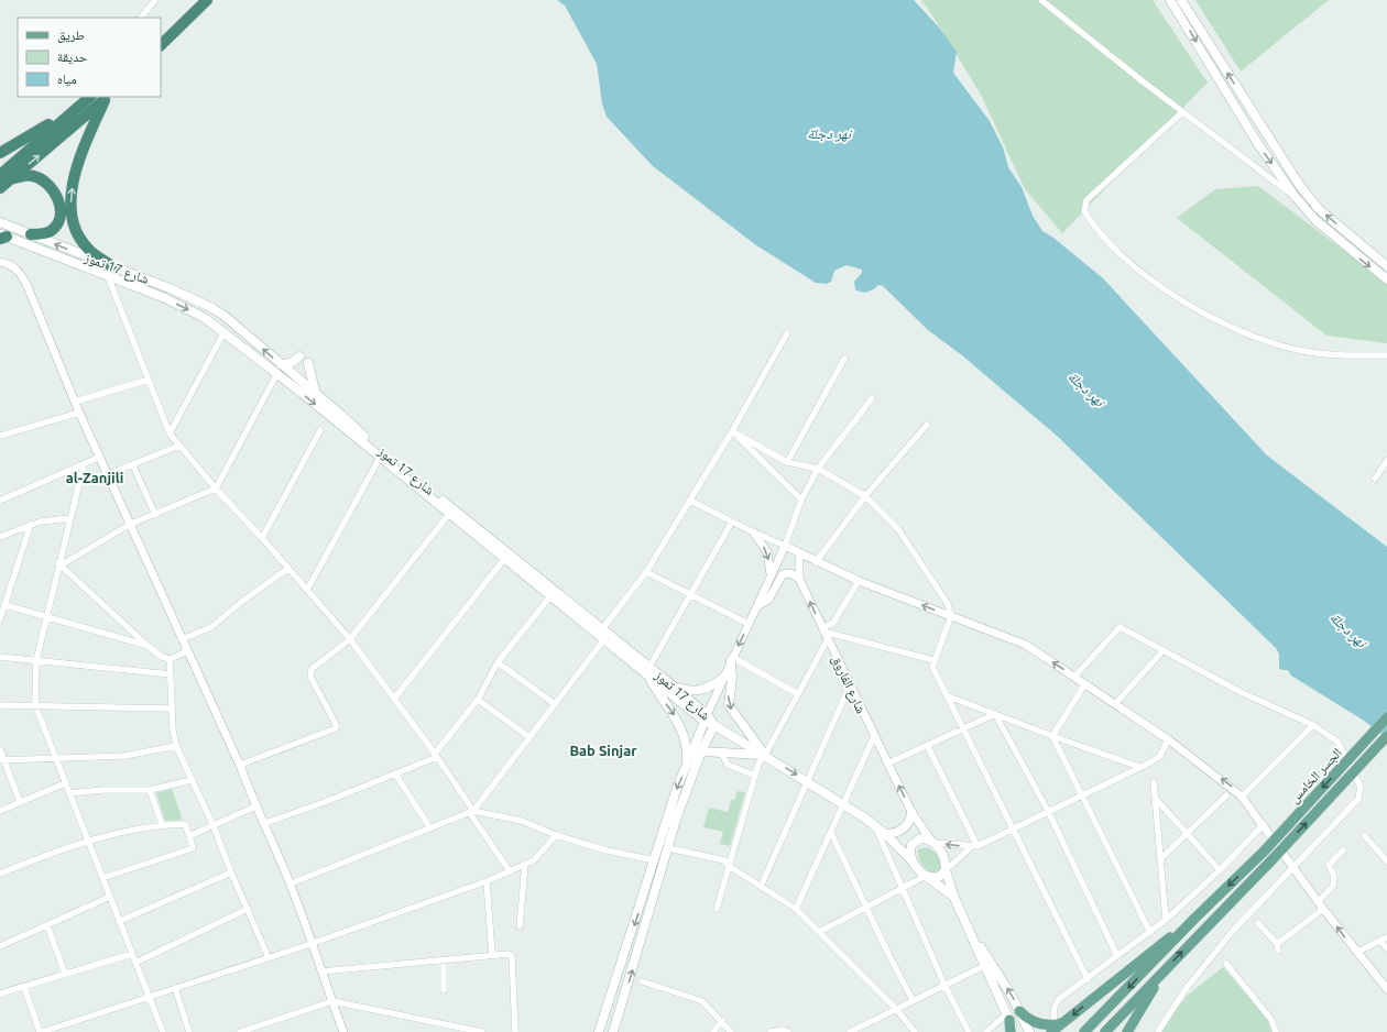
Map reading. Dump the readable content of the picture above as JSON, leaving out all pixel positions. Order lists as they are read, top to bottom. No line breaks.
{"streets":{"main road":["شارع 17 تموز","شارع الفاروق","الجسر الخامس"]},"crossings":[["شارع 17 تموز","شارع الفاروق"]],"districts":["al-Zanjili","Bab Sinjar"],"water":["نهر دجلة"],"legend":["طريق","حديقة","مياه"]}
